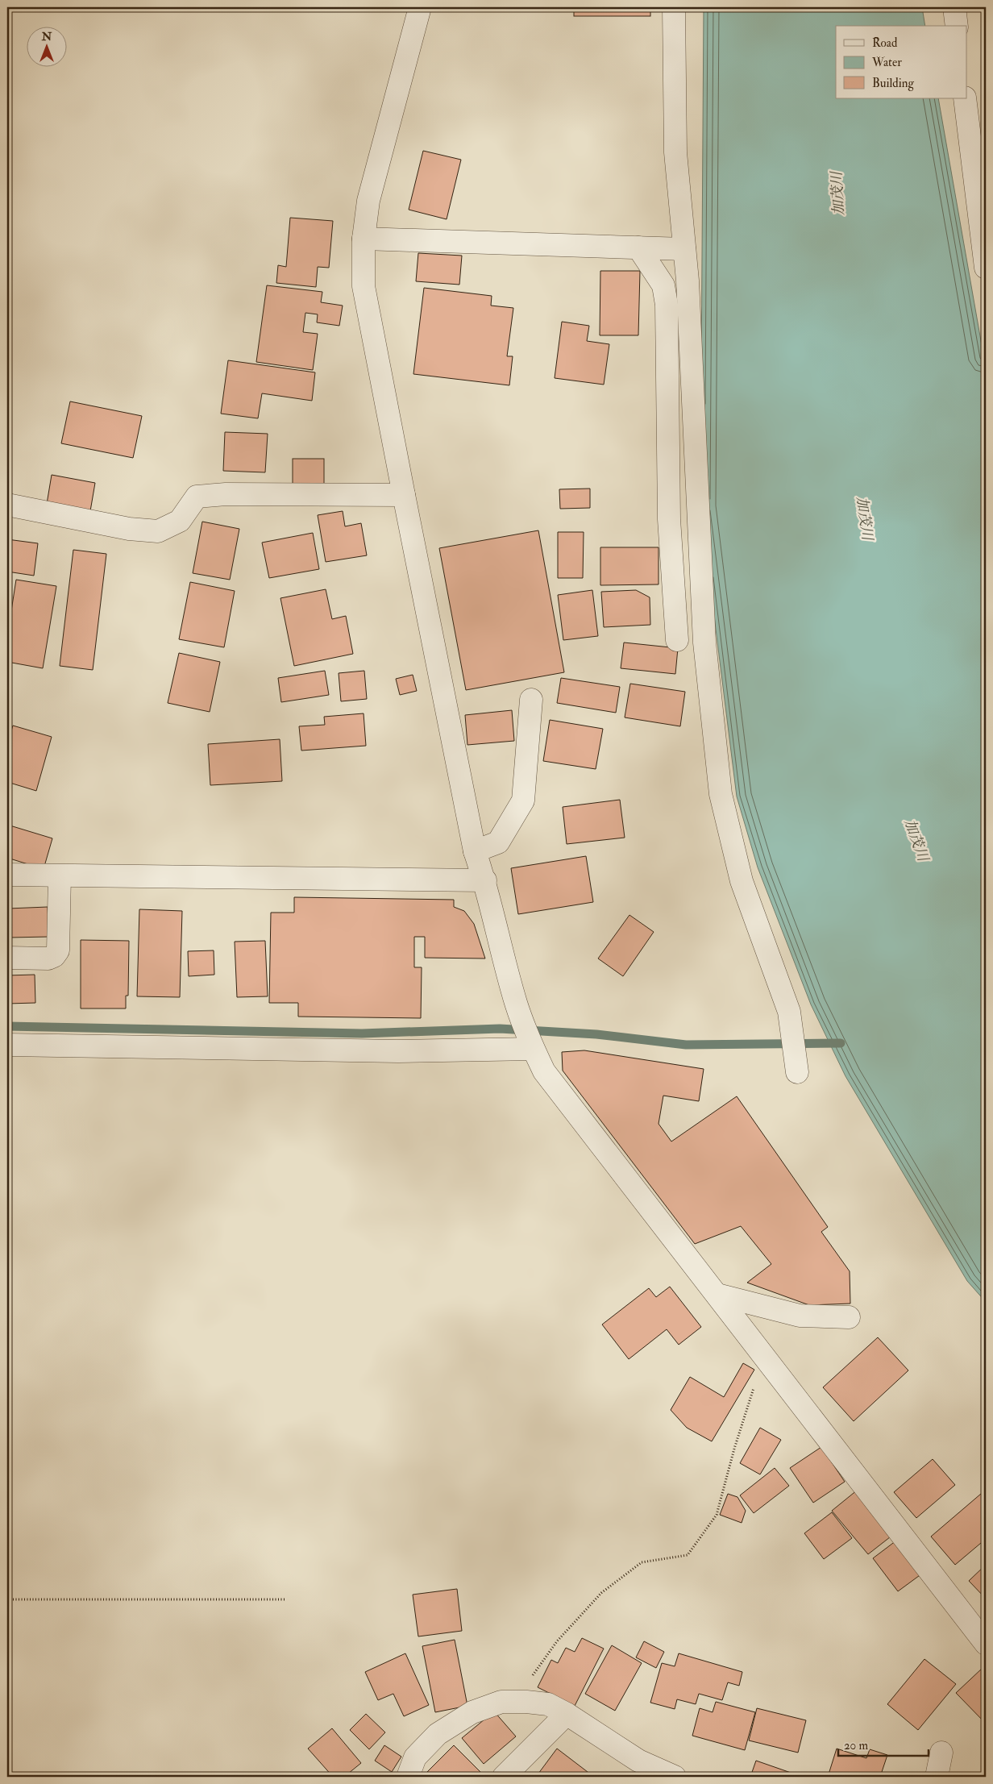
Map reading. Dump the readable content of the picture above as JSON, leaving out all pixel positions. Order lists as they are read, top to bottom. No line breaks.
{"water":["加茂川"],"legend":["Road","Water","Building"],"scale_bar":"20 m","north":"top"}
